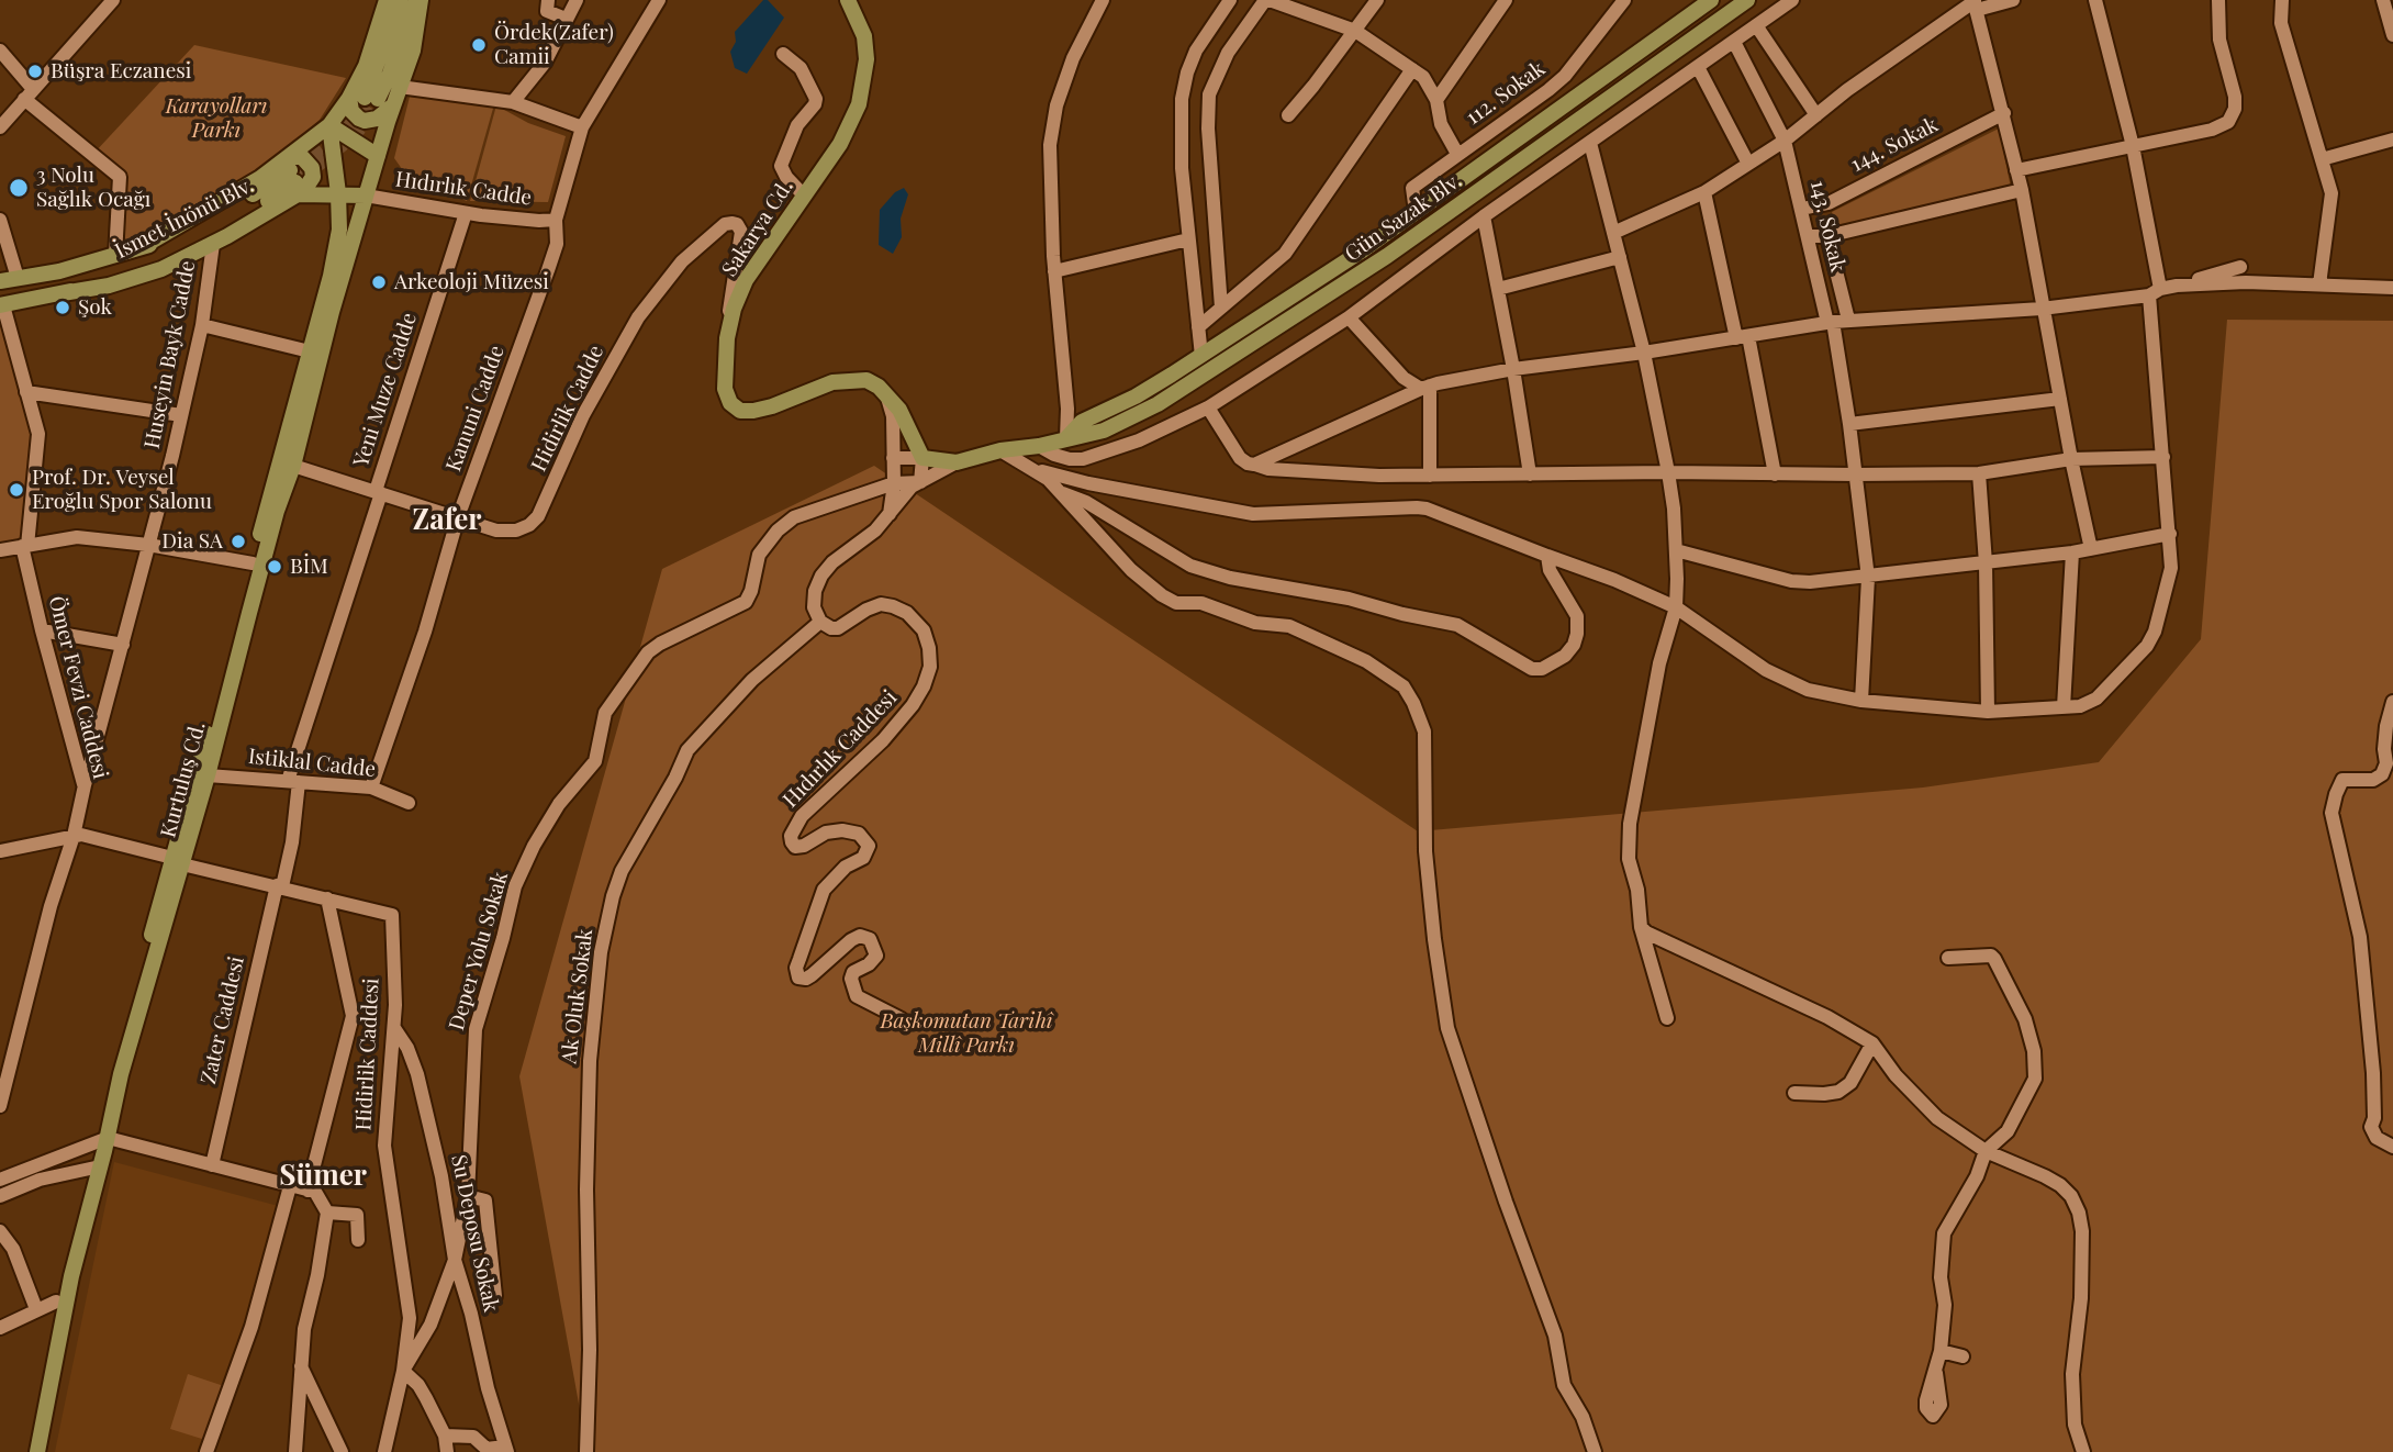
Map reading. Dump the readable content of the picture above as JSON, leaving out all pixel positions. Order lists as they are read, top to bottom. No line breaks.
{"streets":{"main road":["Gün Sazak Blv.","İsmet İnönü Blv.","Sakarya Cd.","Kurtuluş Cd."],"street":["112. Sokak","144. Sokak","Hıdırlık Cadde","143. Sokak","Huseyin Bayk Cadde","Yeni Muze Cadde","Kanuni Cadde","Hidirlik Cadde","Ömer Fevzi Caddesi","Hıdırlık Caddesi","Istiklal Cadde","Deper Yolu Sokak","Ak Oluk Sokak","Zater Caddesi","Hidirlik Caddesi","Su Deposu Sokak"]},"crossings":[["112. Sokak","Gün Sazak Blv."],["144. Sokak","143. Sokak"],["Hıdırlık Cadde","Yeni Muze Cadde"],["Hıdırlık Cadde","Kanuni Cadde"],["Hıdırlık Cadde","Kurtuluş Cd."],["İsmet İnönü Blv.","Ömer Fevzi Caddesi"],["Sakarya Cd.","Hidirlik Cadde"],["Huseyin Bayk Cadde","Ömer Fevzi Caddesi"],["Yeni Muze Cadde","Hidirlik Cadde"],["Yeni Muze Cadde","Istiklal Cadde"],["Yeni Muze Cadde","Zater Caddesi"],["Kanuni Cadde","Hidirlik Cadde"],["Kanuni Cadde","Istiklal Cadde"],["Hidirlik Cadde","Kurtuluş Cd."],["Ömer Fevzi Caddesi","Hidirlik Caddesi"],["Hıdırlık Caddesi","Ak Oluk Sokak"],["Istiklal Cadde","Kurtuluş Cd."],["Istiklal Cadde","Zater Caddesi"],["Kurtuluş Cd.","Hidirlik Caddesi"],["Deper Yolu Sokak","Hidirlik Caddesi"],["Deper Yolu Sokak","Su Deposu Sokak"],["Zater Caddesi","Hidirlik Caddesi"],["Hidirlik Caddesi","Su Deposu Sokak"]],"districts":["Zafer","Sümer"],"parks":["Karayolları Parkı","Başkomutan Tarihî Millî Parkı"],"places":["Ördek(Zafer) Camii","Büşra Eczanesi","3 Nolu Sağlık Ocağı","Arkeoloji Müzesi","Şok","Prof. Dr. Veysel Eroğlu Spor Salonu","Dia SA","BİM"]}
